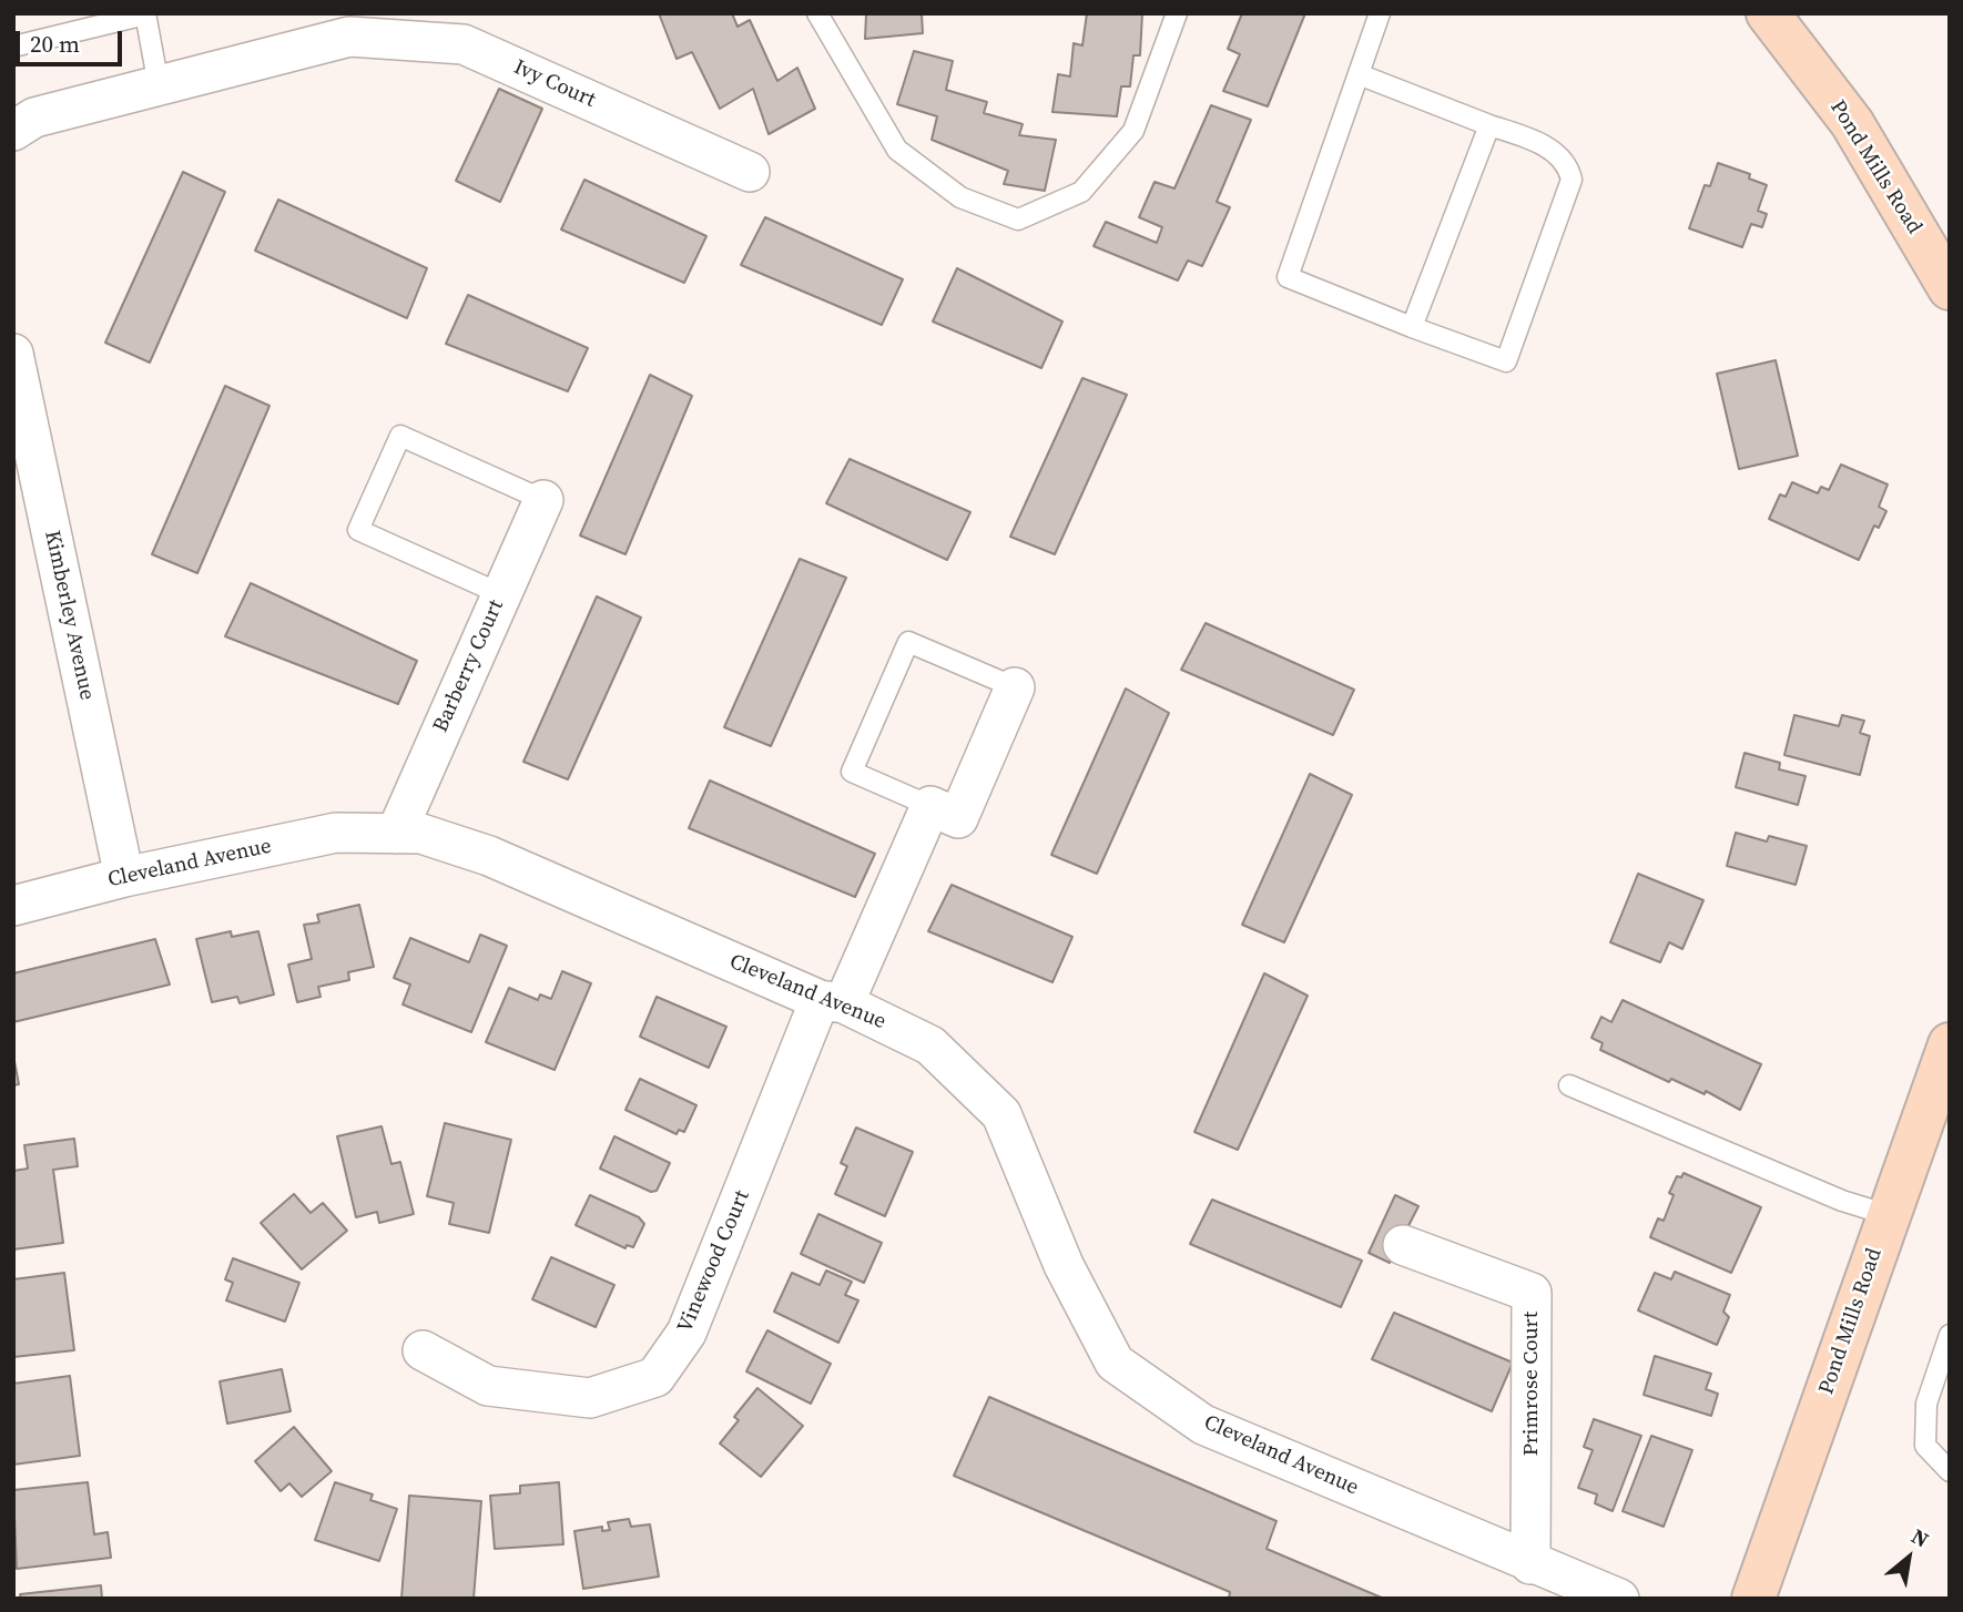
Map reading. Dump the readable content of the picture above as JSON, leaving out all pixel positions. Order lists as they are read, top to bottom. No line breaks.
{"streets":{"main road":["Pond Mills Road"],"street":["Ivy Court","Kimberley Avenue","Barberry Court","Cleveland Avenue","Vinewood Court","Primrose Court"]},"crossings":[["Kimberley Avenue","Cleveland Avenue"],["Barberry Court","Cleveland Avenue"],["Cleveland Avenue","Vinewood Court"],["Cleveland Avenue","Primrose Court"]],"scale_bar":"20 m","north":"top right"}
